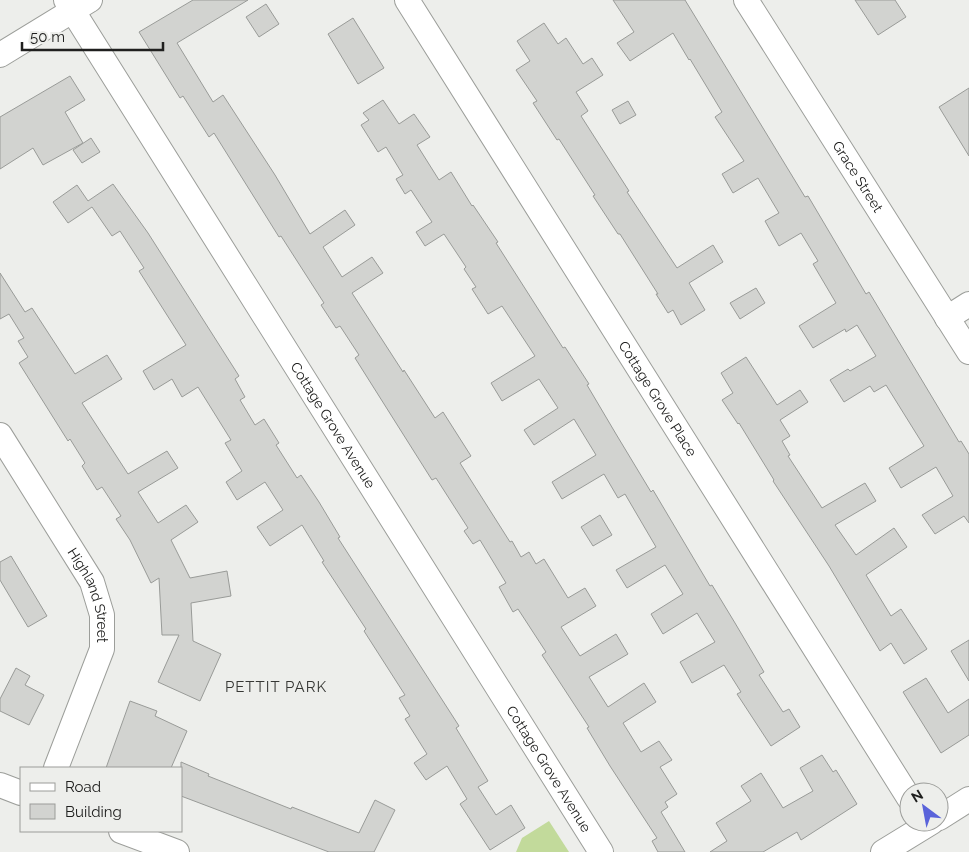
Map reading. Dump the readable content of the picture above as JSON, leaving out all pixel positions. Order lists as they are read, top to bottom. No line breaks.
{"streets":{"street":["Grace Street","Cottage Grove Place","Cottage Grove Avenue","Highland Street"]},"districts":["PETTIT PARK"],"legend":["Road","Building"],"scale_bar":"50 m","north":"top left"}
